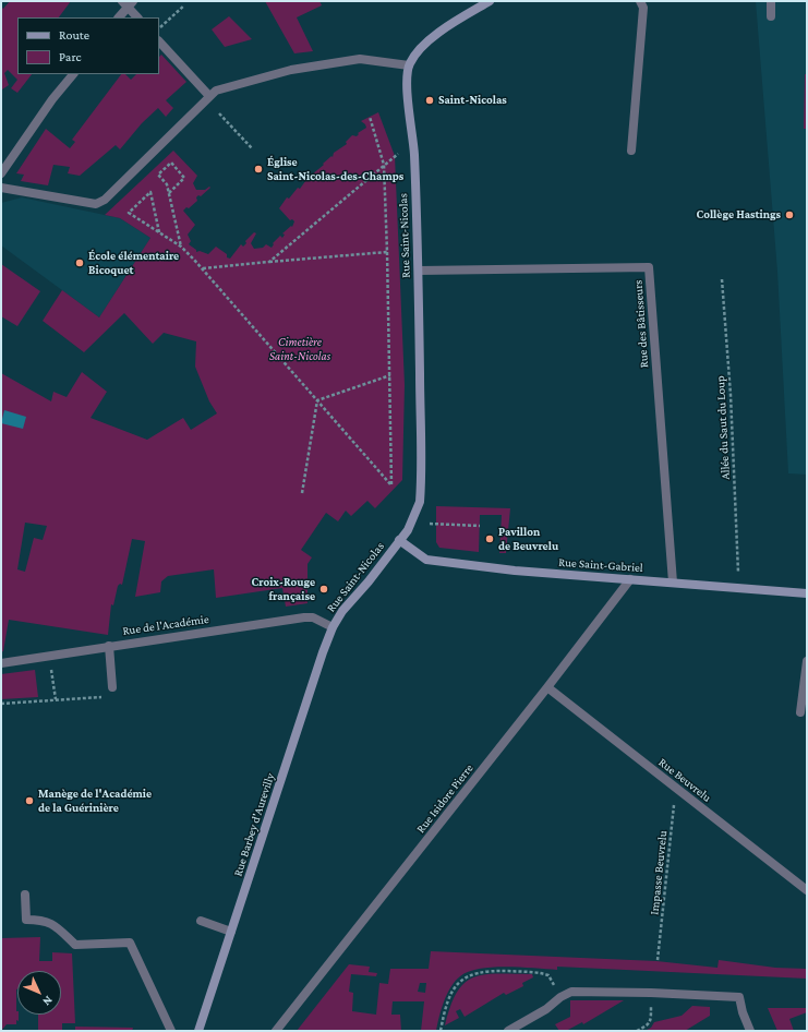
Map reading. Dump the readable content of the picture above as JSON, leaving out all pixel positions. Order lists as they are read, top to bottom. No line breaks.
{"streets":{"street":["Rue Saint-Nicolas","Rue des Bâtisseurs","Rue Saint-Gabriel","Rue de l'Académie","Rue Beuvrelu","Rue Isidore Pierre","Rue Barbey d'Aurevilly"],"path":["Allée du Saut du Loup","Impasse Beuvrelu"]},"crossings":[["Rue Saint-Nicolas","Rue des Bâtisseurs"],["Rue Saint-Nicolas","Rue Saint-Gabriel"],["Rue Saint-Nicolas","Rue de l'Académie"],["Rue Saint-Nicolas","Rue Barbey d'Aurevilly"],["Rue des Bâtisseurs","Rue Saint-Gabriel"],["Rue Saint-Gabriel","Rue Isidore Pierre"],["Rue de l'Académie","Rue Barbey d'Aurevilly"],["Rue Beuvrelu","Rue Isidore Pierre"],["Rue Beuvrelu","Impasse Beuvrelu"]],"parks":["Cimetière Saint-Nicolas"],"places":["Saint-Nicolas","Église Saint-Nicolas-des-Champs","Collège Hastings","École élémentaire Bicoquet","Pavillon de Beuvrelu","Croix-Rouge française","Manège de l'Académie de la Guérinière"],"legend":["Route","Parc"],"north":"bottom right"}
